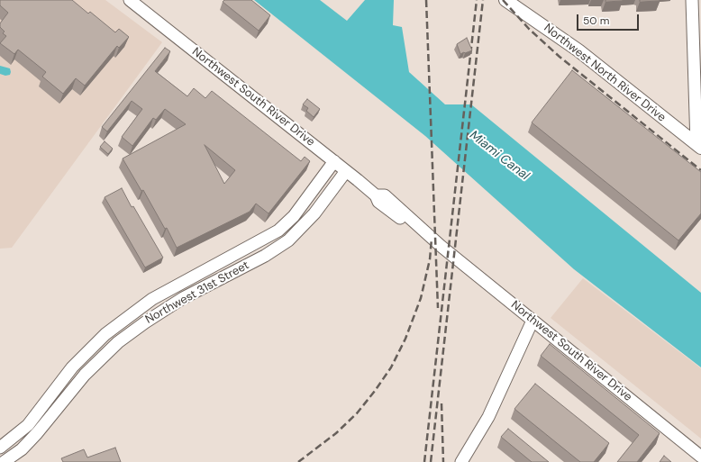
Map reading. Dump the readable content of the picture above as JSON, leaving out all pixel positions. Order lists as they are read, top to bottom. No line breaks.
{"streets":{"main road":["Northwest North River Drive"],"street":["Northwest South River Drive","Northwest 31st Street"]},"crossings":[["Northwest South River Drive","Northwest 31st Street"]],"water":["Miami Canal"],"scale_bar":"50 m"}
